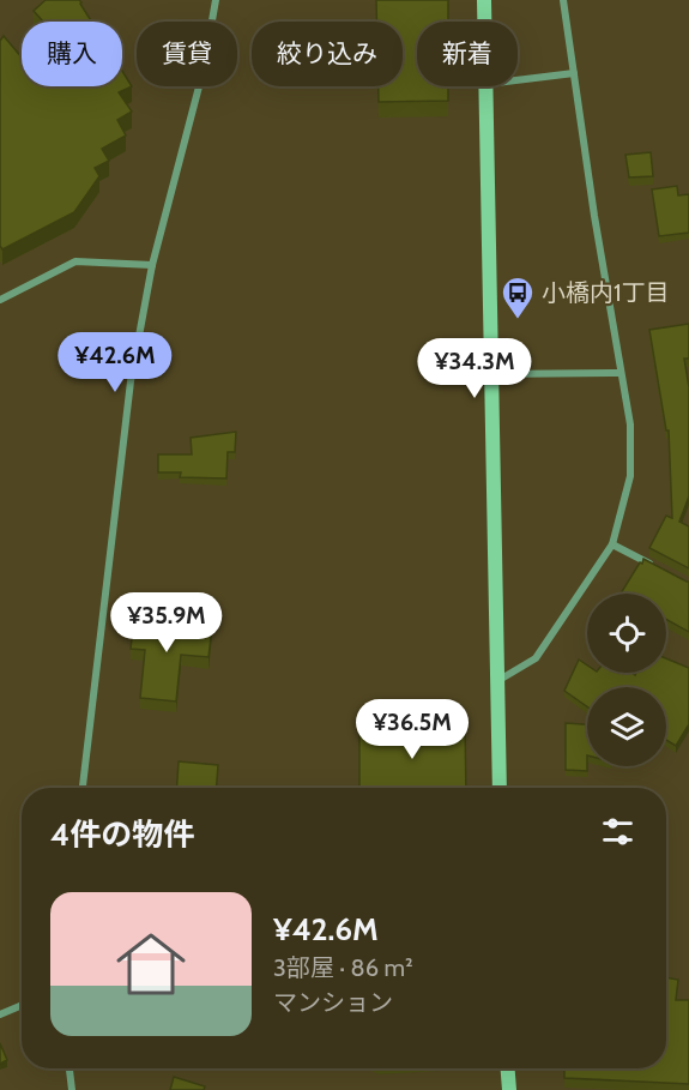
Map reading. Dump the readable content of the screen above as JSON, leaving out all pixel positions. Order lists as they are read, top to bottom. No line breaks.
{"places":{"bus stop":["小橋内1丁目"]},"page":{"chip":["購入","賃貸","絞り込み","新着"],"price":["¥42.6M","¥34.3M","¥35.9M","¥36.5M"],"heading":"4件の物件","list":[{"name":"¥42.6M","note":"3部屋 · 86 m² · マンション"}]}}
